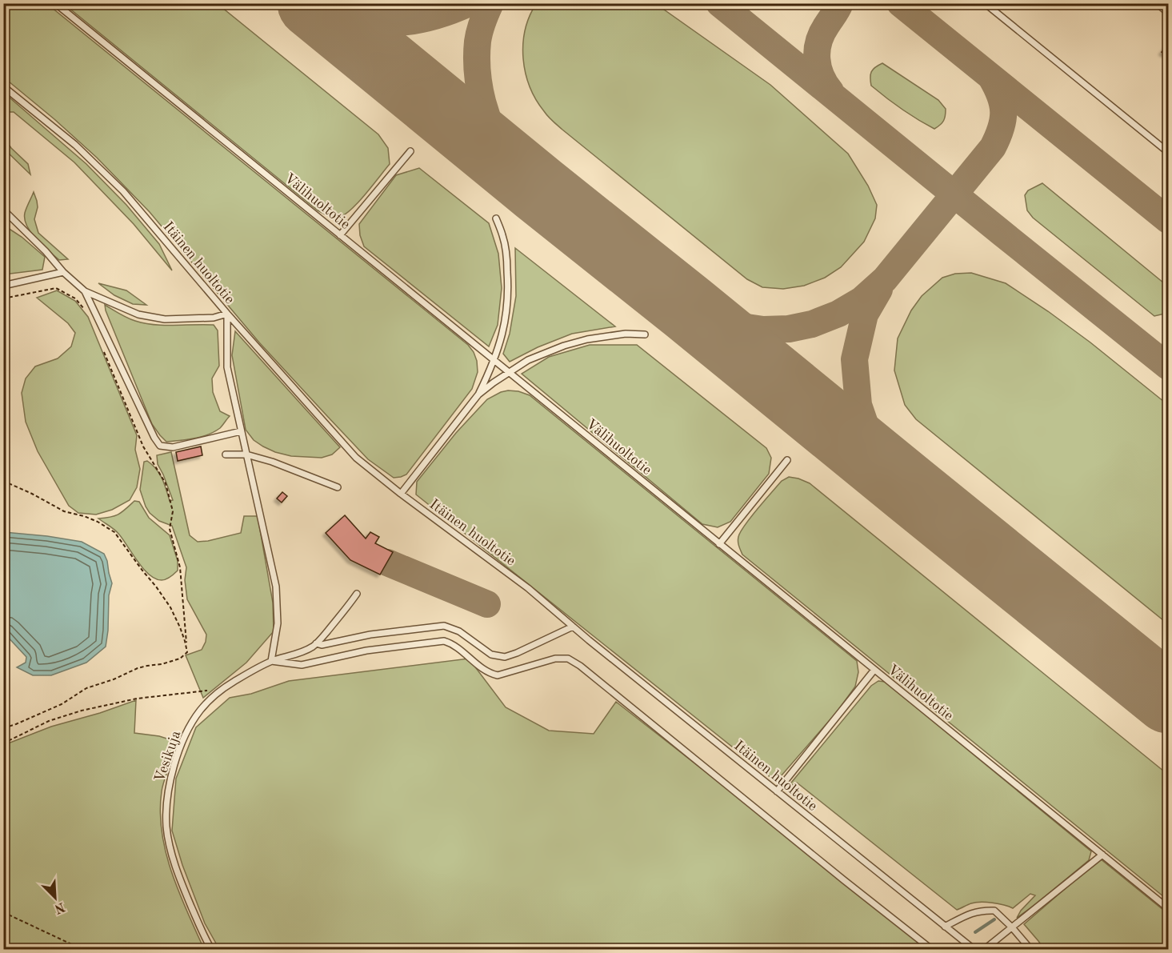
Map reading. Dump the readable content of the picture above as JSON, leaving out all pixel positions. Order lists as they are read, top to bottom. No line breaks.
{"streets":{"lane":["Välihuoltotie","Itäinen huoltotie","Vesikuja"]},"north":"bottom right"}
